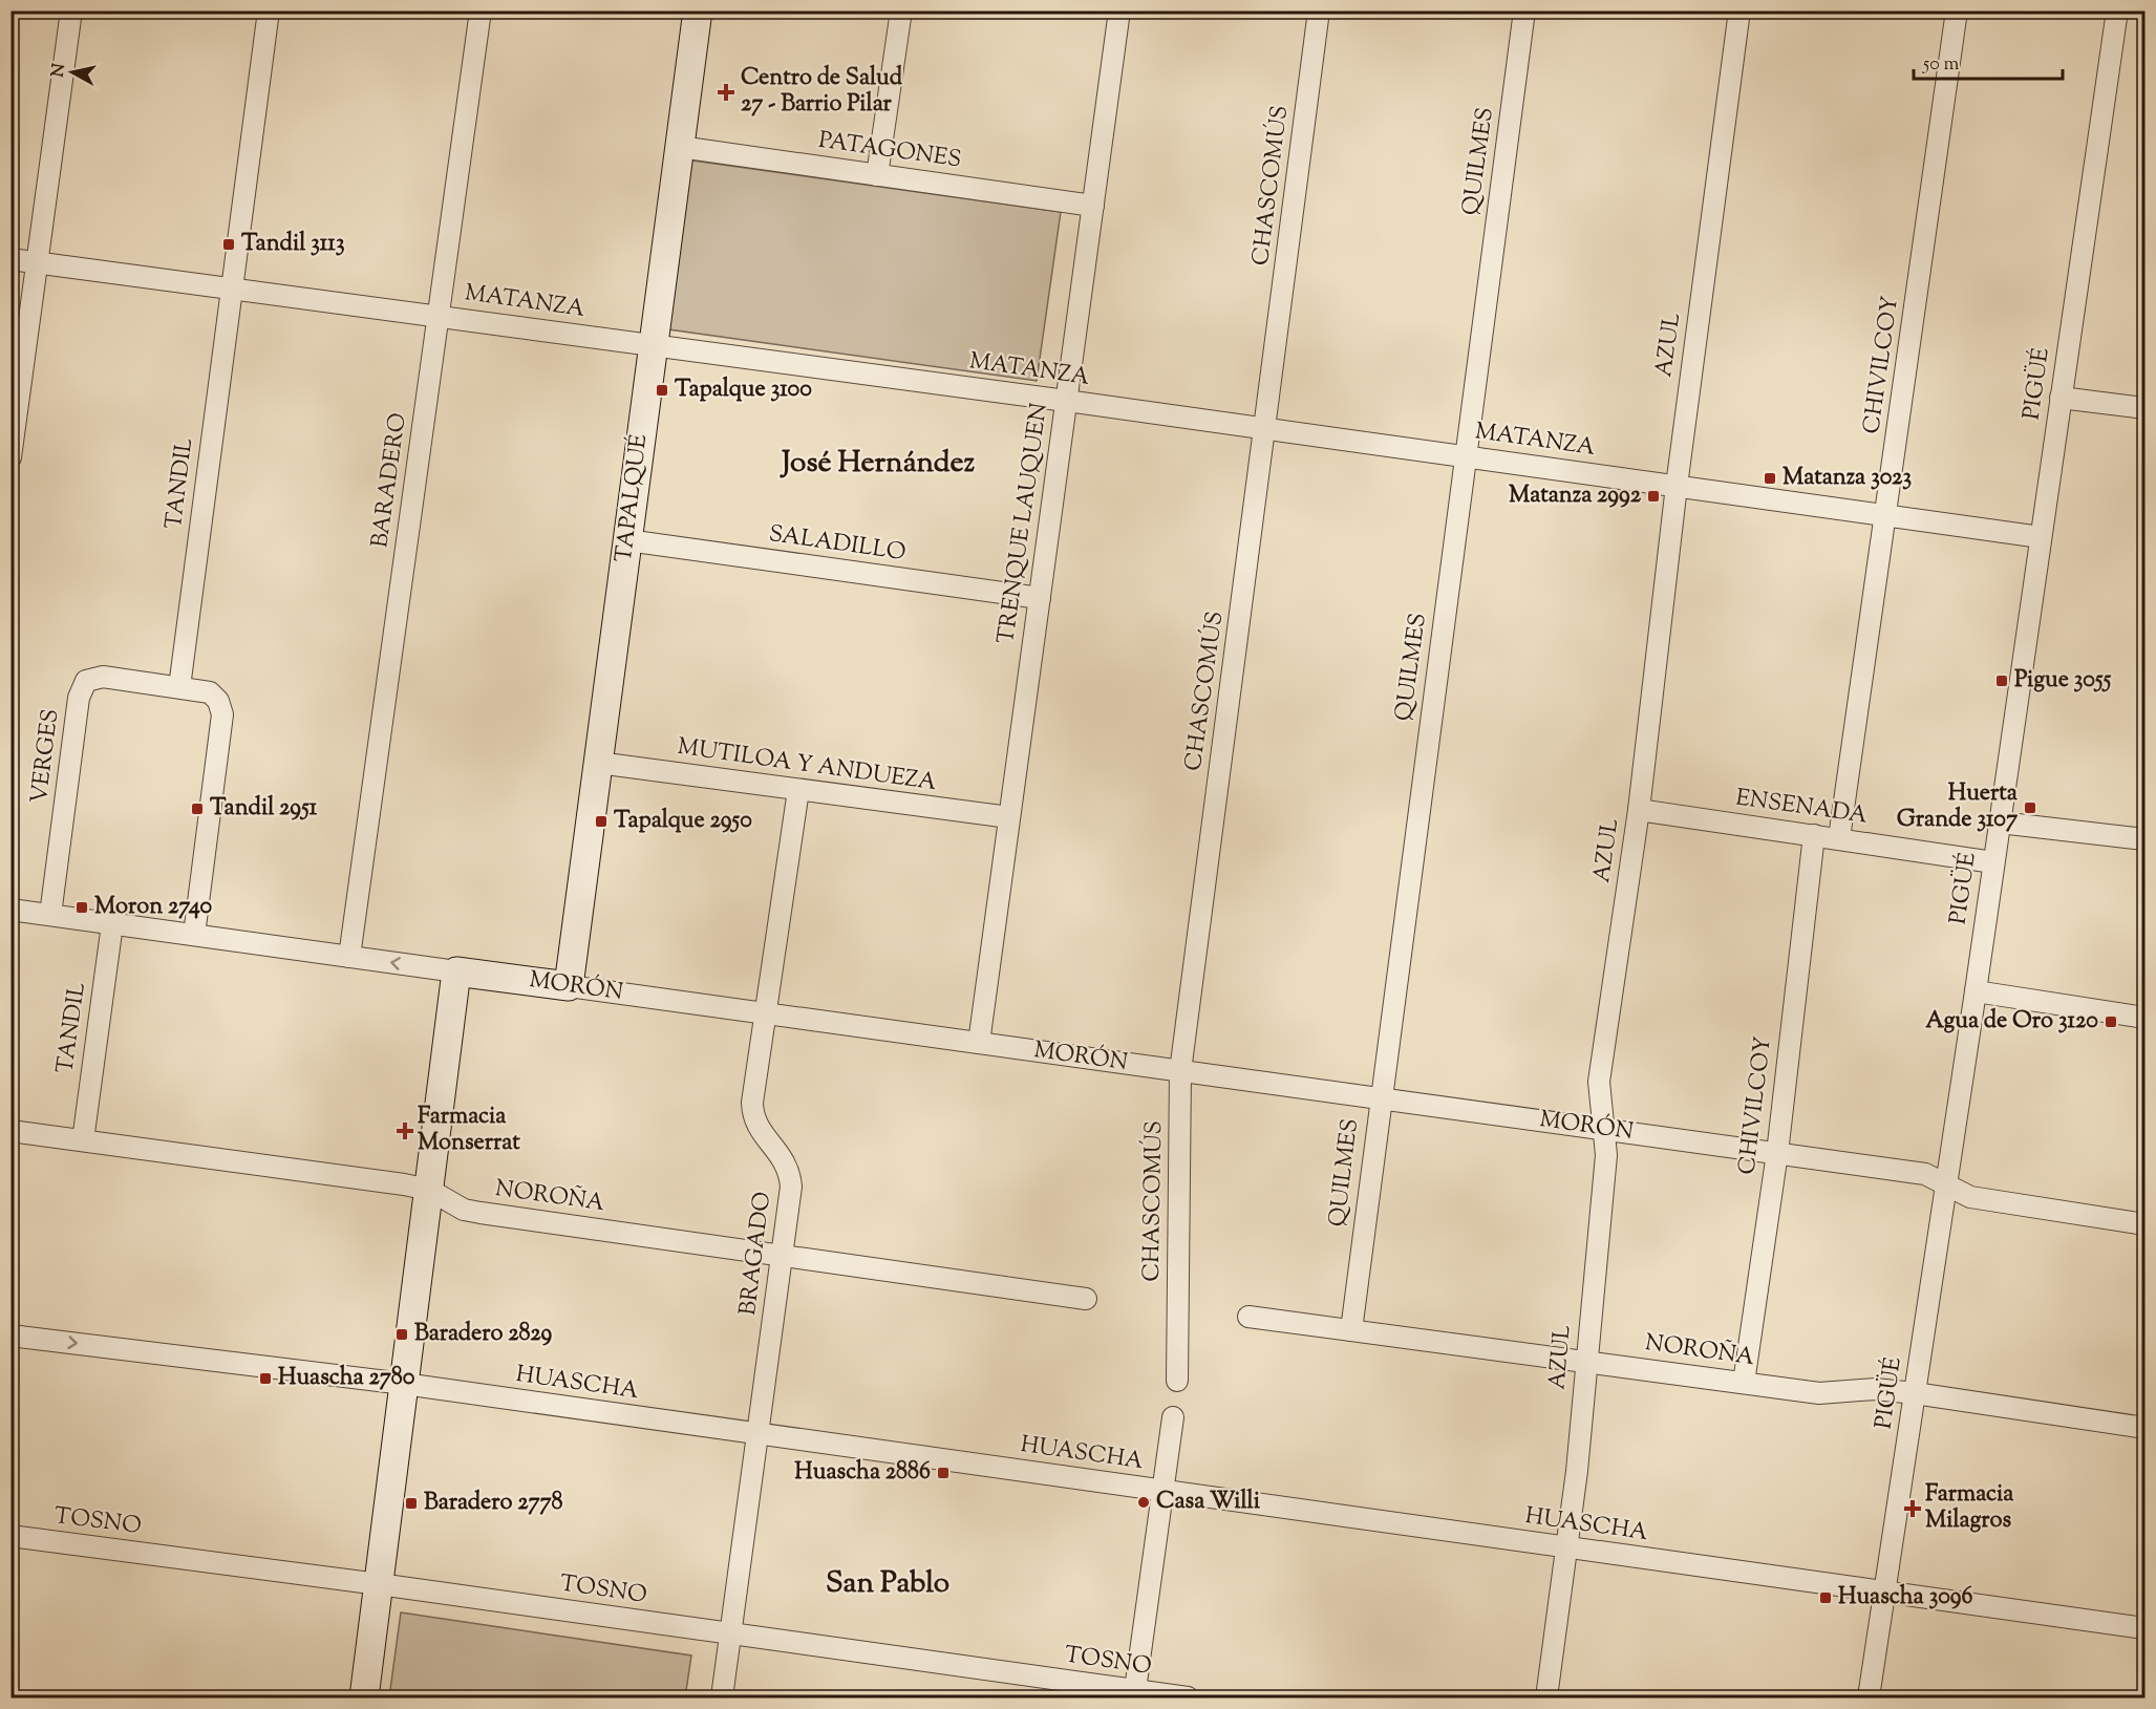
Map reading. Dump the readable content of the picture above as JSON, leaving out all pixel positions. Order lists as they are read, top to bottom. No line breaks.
{"streets":{"main road":["TAPALQUÉ","MORÓN"],"street":["PATAGONES","QUILMES","CHASCOMÚS","MATANZA","AZUL","CHIVILCOY","PIGÜÉ","BARADERO","TANDIL","TRENQUE LAUQUEN","SALADILLO","VERGES","MUTILOA Y ANDUEZA","ENSENADA","NOROÑA","BRAGADO","HUASCHA","TOSNO"]},"crossings":[["PATAGONES","TAPALQUÉ"],["PATAGONES","TRENQUE LAUQUEN"],["QUILMES","MATANZA"],["QUILMES","MORÓN"],["QUILMES","NOROÑA"],["CHASCOMÚS","MATANZA"],["CHASCOMÚS","MORÓN"],["MATANZA","AZUL"],["MATANZA","CHIVILCOY"],["MATANZA","PIGÜÉ"],["MATANZA","BARADERO"],["MATANZA","TANDIL"],["MATANZA","TAPALQUÉ"],["MATANZA","TRENQUE LAUQUEN"],["AZUL","ENSENADA"],["AZUL","MORÓN"],["AZUL","NOROÑA"],["AZUL","HUASCHA"],["CHIVILCOY","ENSENADA"],["CHIVILCOY","MORÓN"],["CHIVILCOY","NOROÑA"],["PIGÜÉ","ENSENADA"],["PIGÜÉ","MORÓN"],["PIGÜÉ","NOROÑA"],["PIGÜÉ","HUASCHA"],["BARADERO","MORÓN"],["TANDIL","VERGES"],["TANDIL","MORÓN"],["TANDIL","NOROÑA"],["TAPALQUÉ","SALADILLO"],["TAPALQUÉ","MUTILOA Y ANDUEZA"],["TAPALQUÉ","MORÓN"],["TRENQUE LAUQUEN","SALADILLO"],["TRENQUE LAUQUEN","MUTILOA Y ANDUEZA"],["TRENQUE LAUQUEN","MORÓN"],["VERGES","MORÓN"],["MUTILOA Y ANDUEZA","BRAGADO"],["MORÓN","BRAGADO"],["NOROÑA","BRAGADO"],["BRAGADO","HUASCHA"],["BRAGADO","TOSNO"]],"districts":["José Hernández","San Pablo"],"places":{"health":["Centro de Salud 27 - Barrio Pilar","Farmacia Monserrat","Farmacia Milagros"],"transit":["Tandil 3113","Tapalque 3100","Matanza 3023","Matanza 2992","Pigue 3055","Huerta Grande 3107","Tandil 2951","Tapalque 2950","Moron 2740","Agua de Oro 3120","Baradero 2829","Huascha 2780","Huascha 2886","Baradero 2778","Huascha 3096"],"other":["Casa Willi"]},"scale_bar":"50 m","north":"left"}
